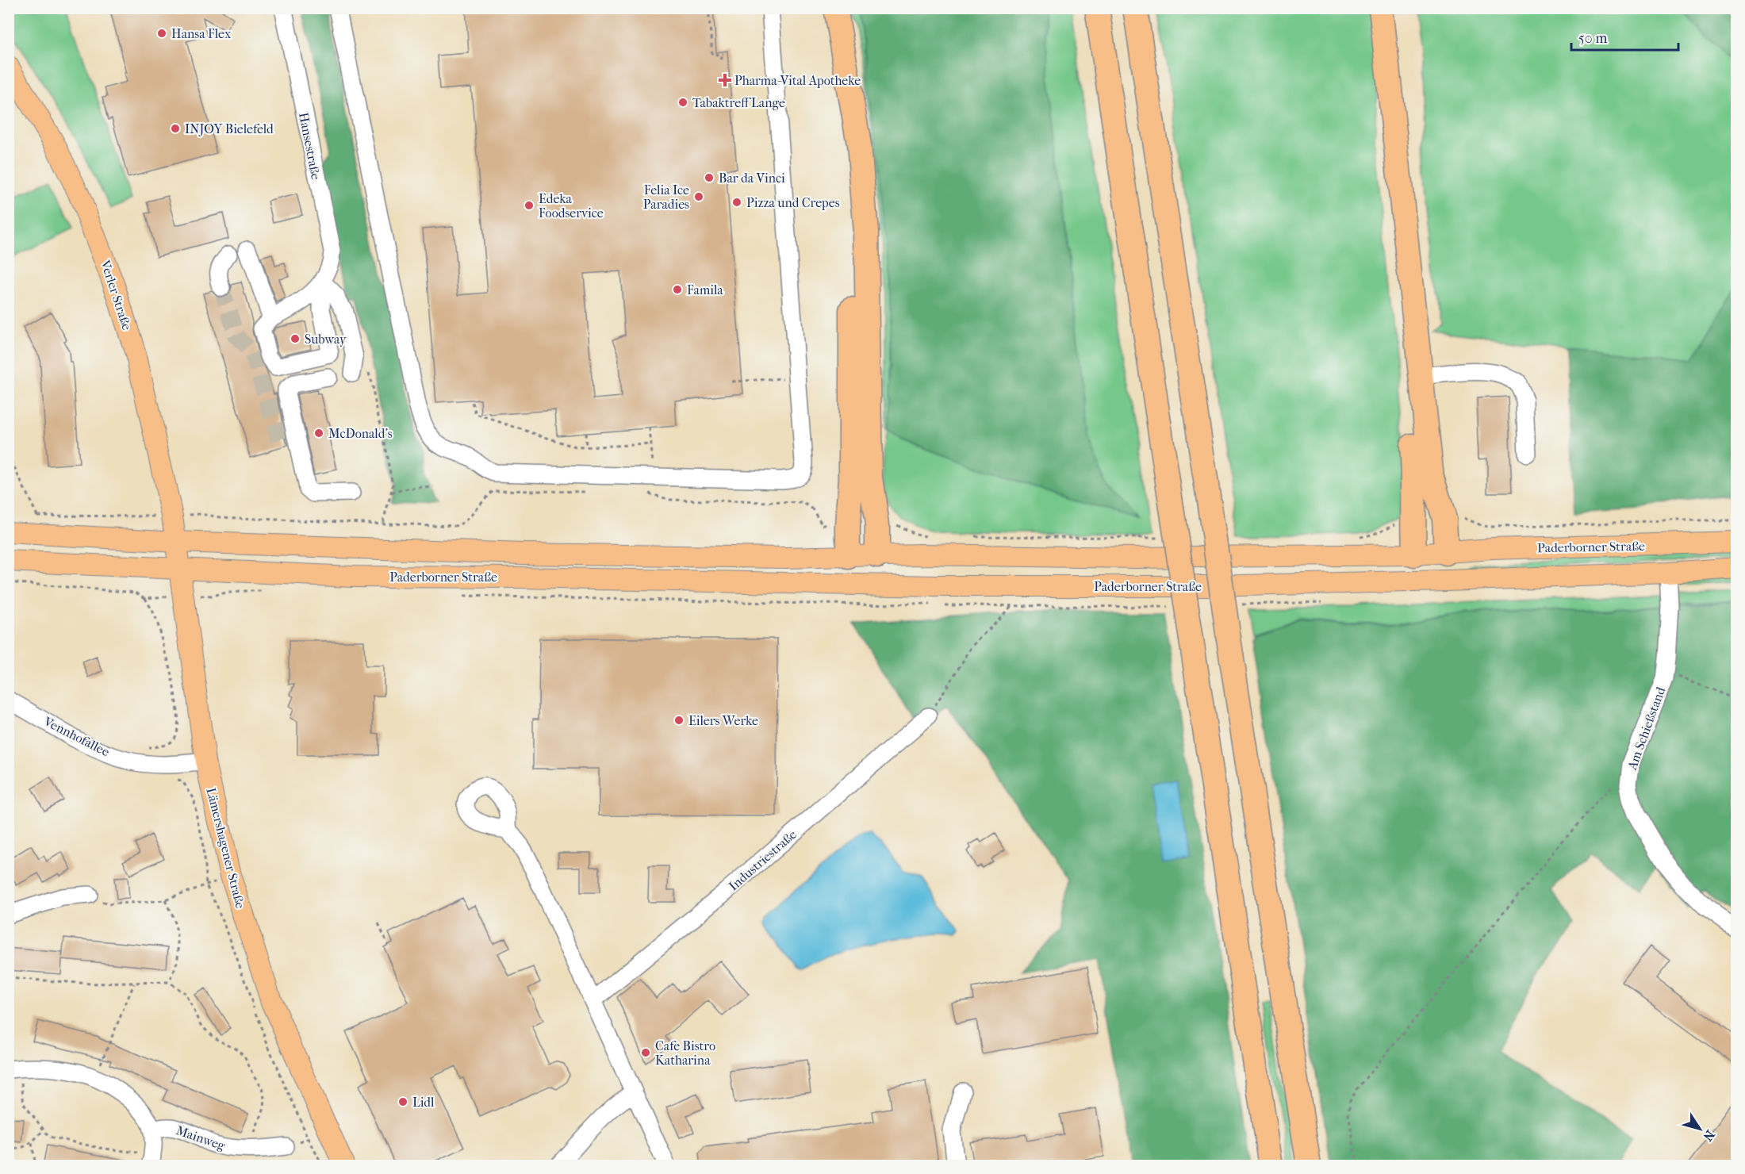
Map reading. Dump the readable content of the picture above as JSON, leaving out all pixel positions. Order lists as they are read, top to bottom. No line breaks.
{"streets":{"main road":["Verler Straße","Paderborner Straße","Lämershagener Straße"],"street":["Hansestraße","Am Schießstand","Vennhofallee","Industriestraße","Mainweg"]},"crossings":[["Verler Straße","Paderborner Straße"],["Verler Straße","Lämershagener Straße"],["Paderborner Straße","Am Schießstand"],["Paderborner Straße","Lämershagener Straße"],["Vennhofallee","Lämershagener Straße"]],"places":{"other":["Hansa Flex","Tabaktreff Lange","INJOY Bielefeld","Bar da Vinci","Felia Ice Paradies","Pizza und Crepes","Edeka Foodservice","Famila","Subway","McDonald's","Eilers Werke","Cafe Bistro Katharina","Lidl"],"health":["Pharma-Vital Apotheke"]},"scale_bar":"50 m","north":"bottom right"}
